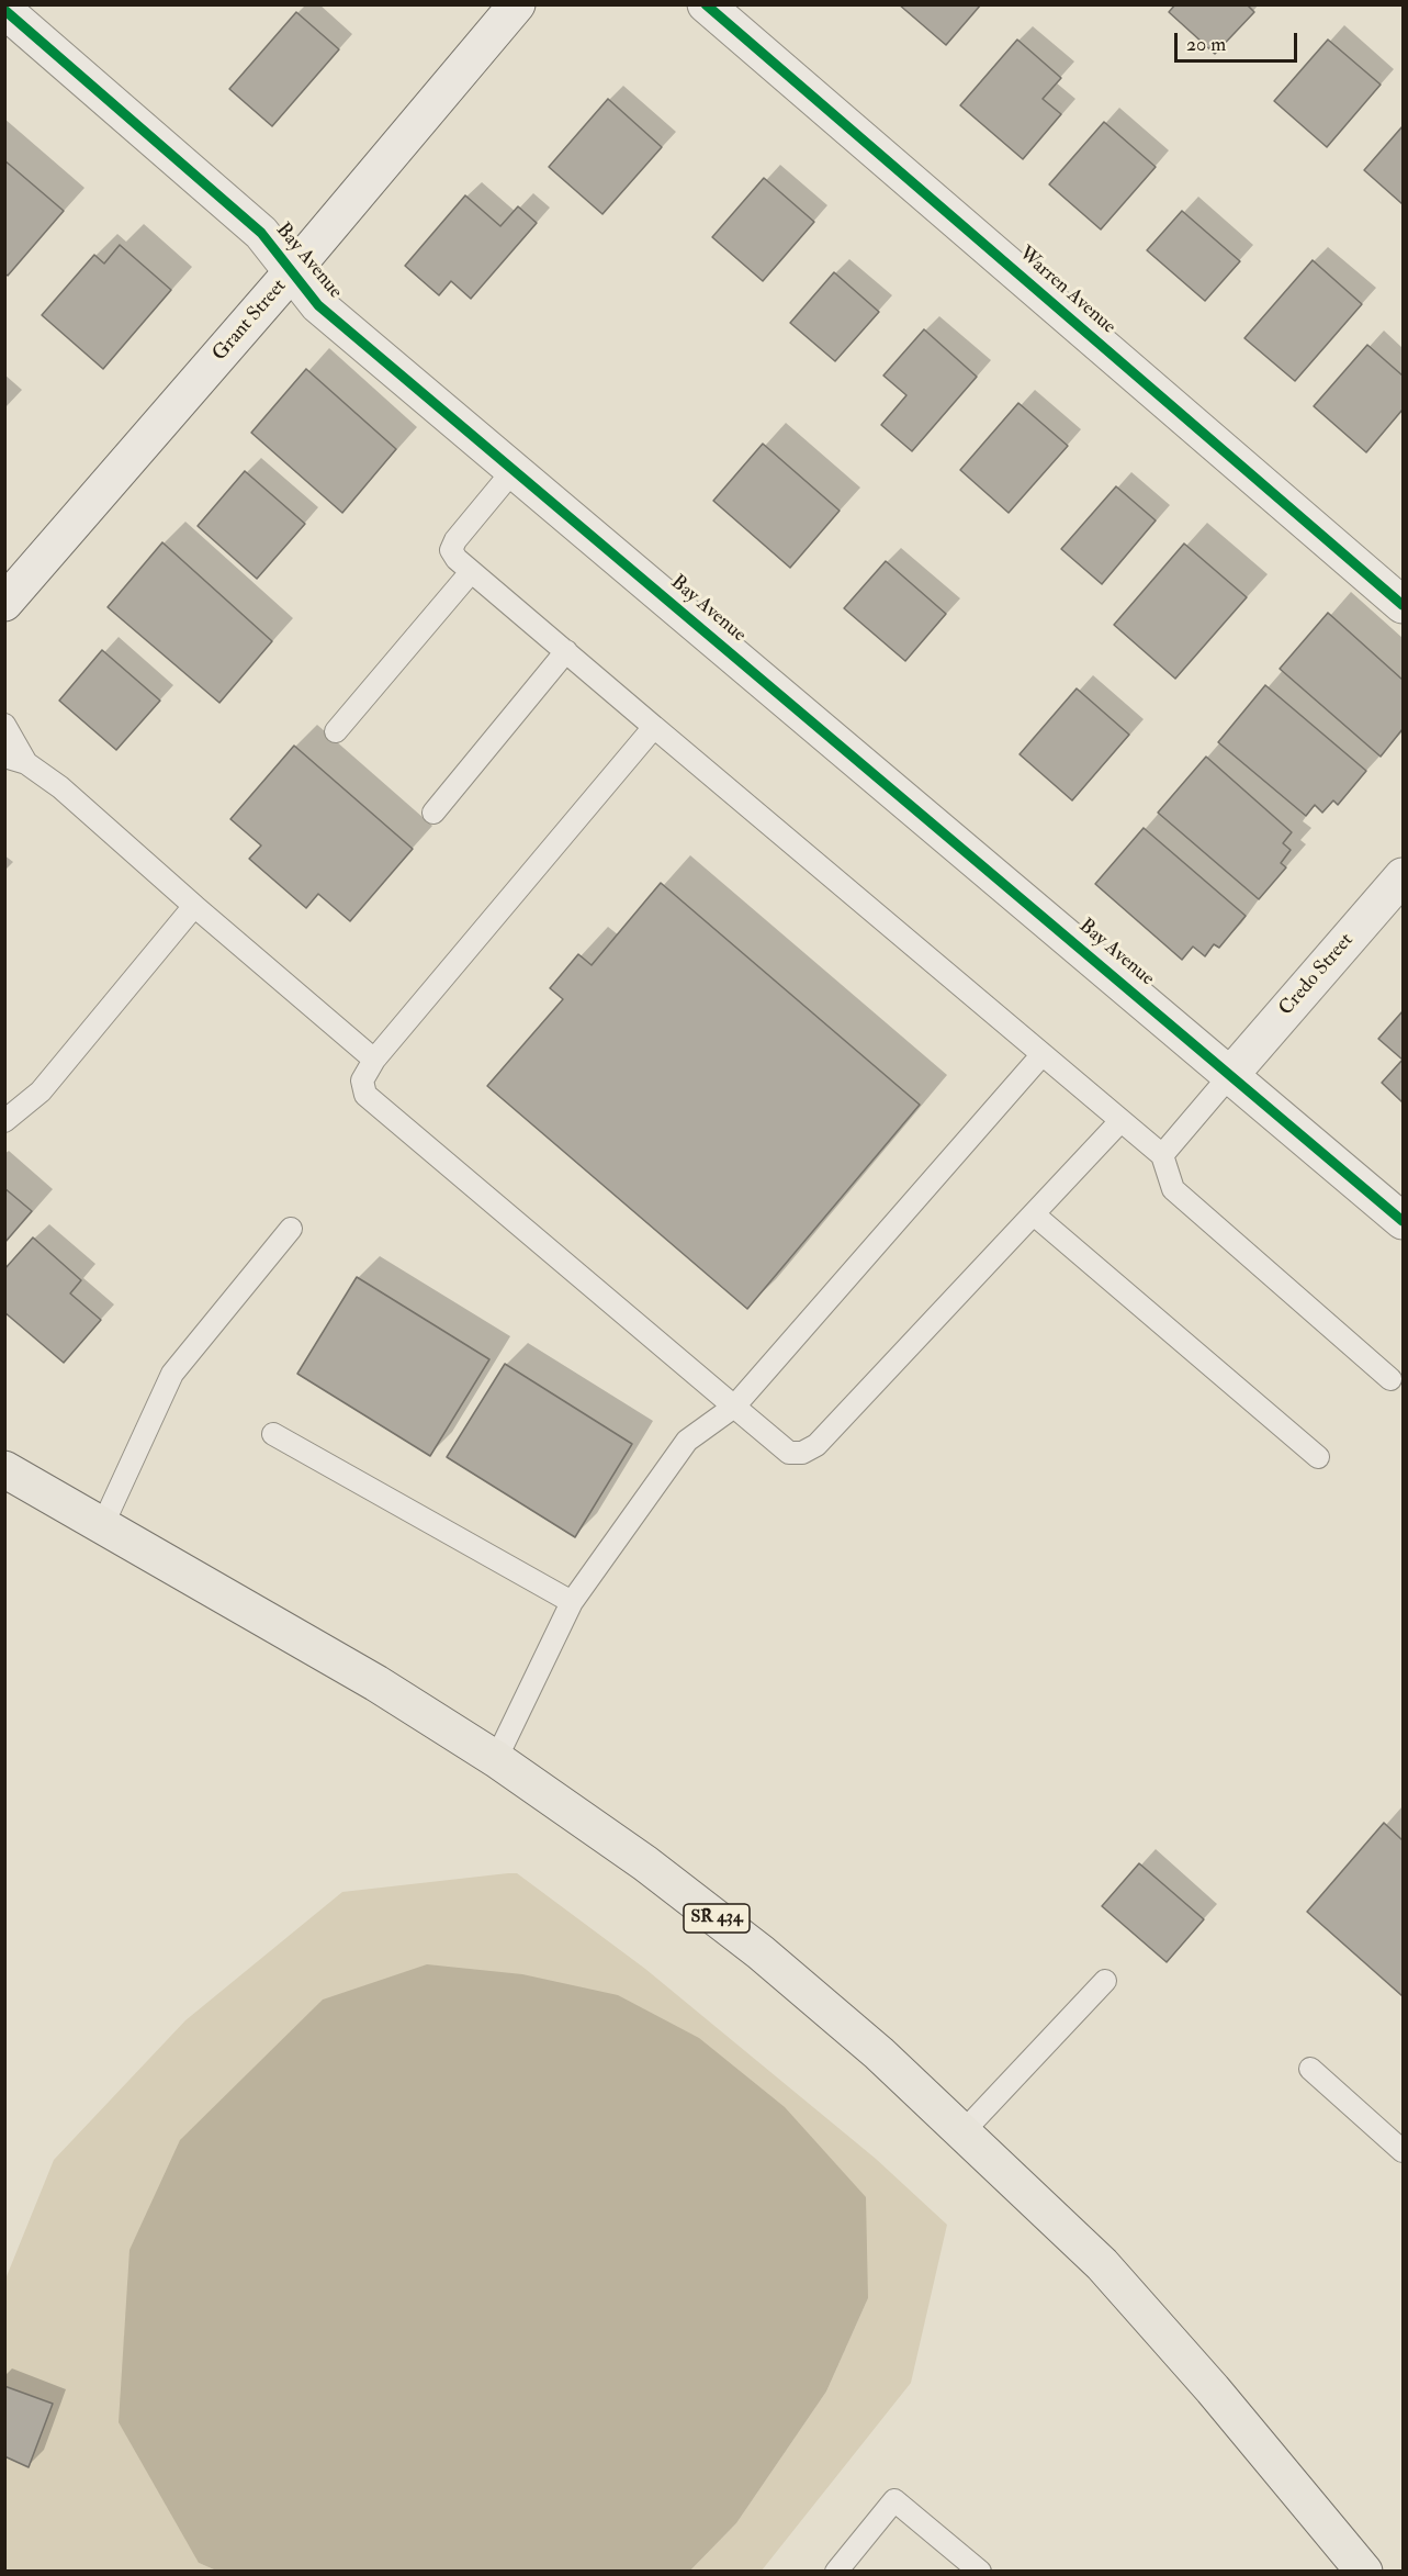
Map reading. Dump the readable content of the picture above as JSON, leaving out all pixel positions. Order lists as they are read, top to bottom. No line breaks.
{"streets":{"main road":["SR 434"],"street":["Bay Avenue","Warren Avenue","Grant Street","Credo Street"]},"crossings":[["Bay Avenue","Grant Street"],["Bay Avenue","Credo Street"]],"scale_bar":"20 m"}
